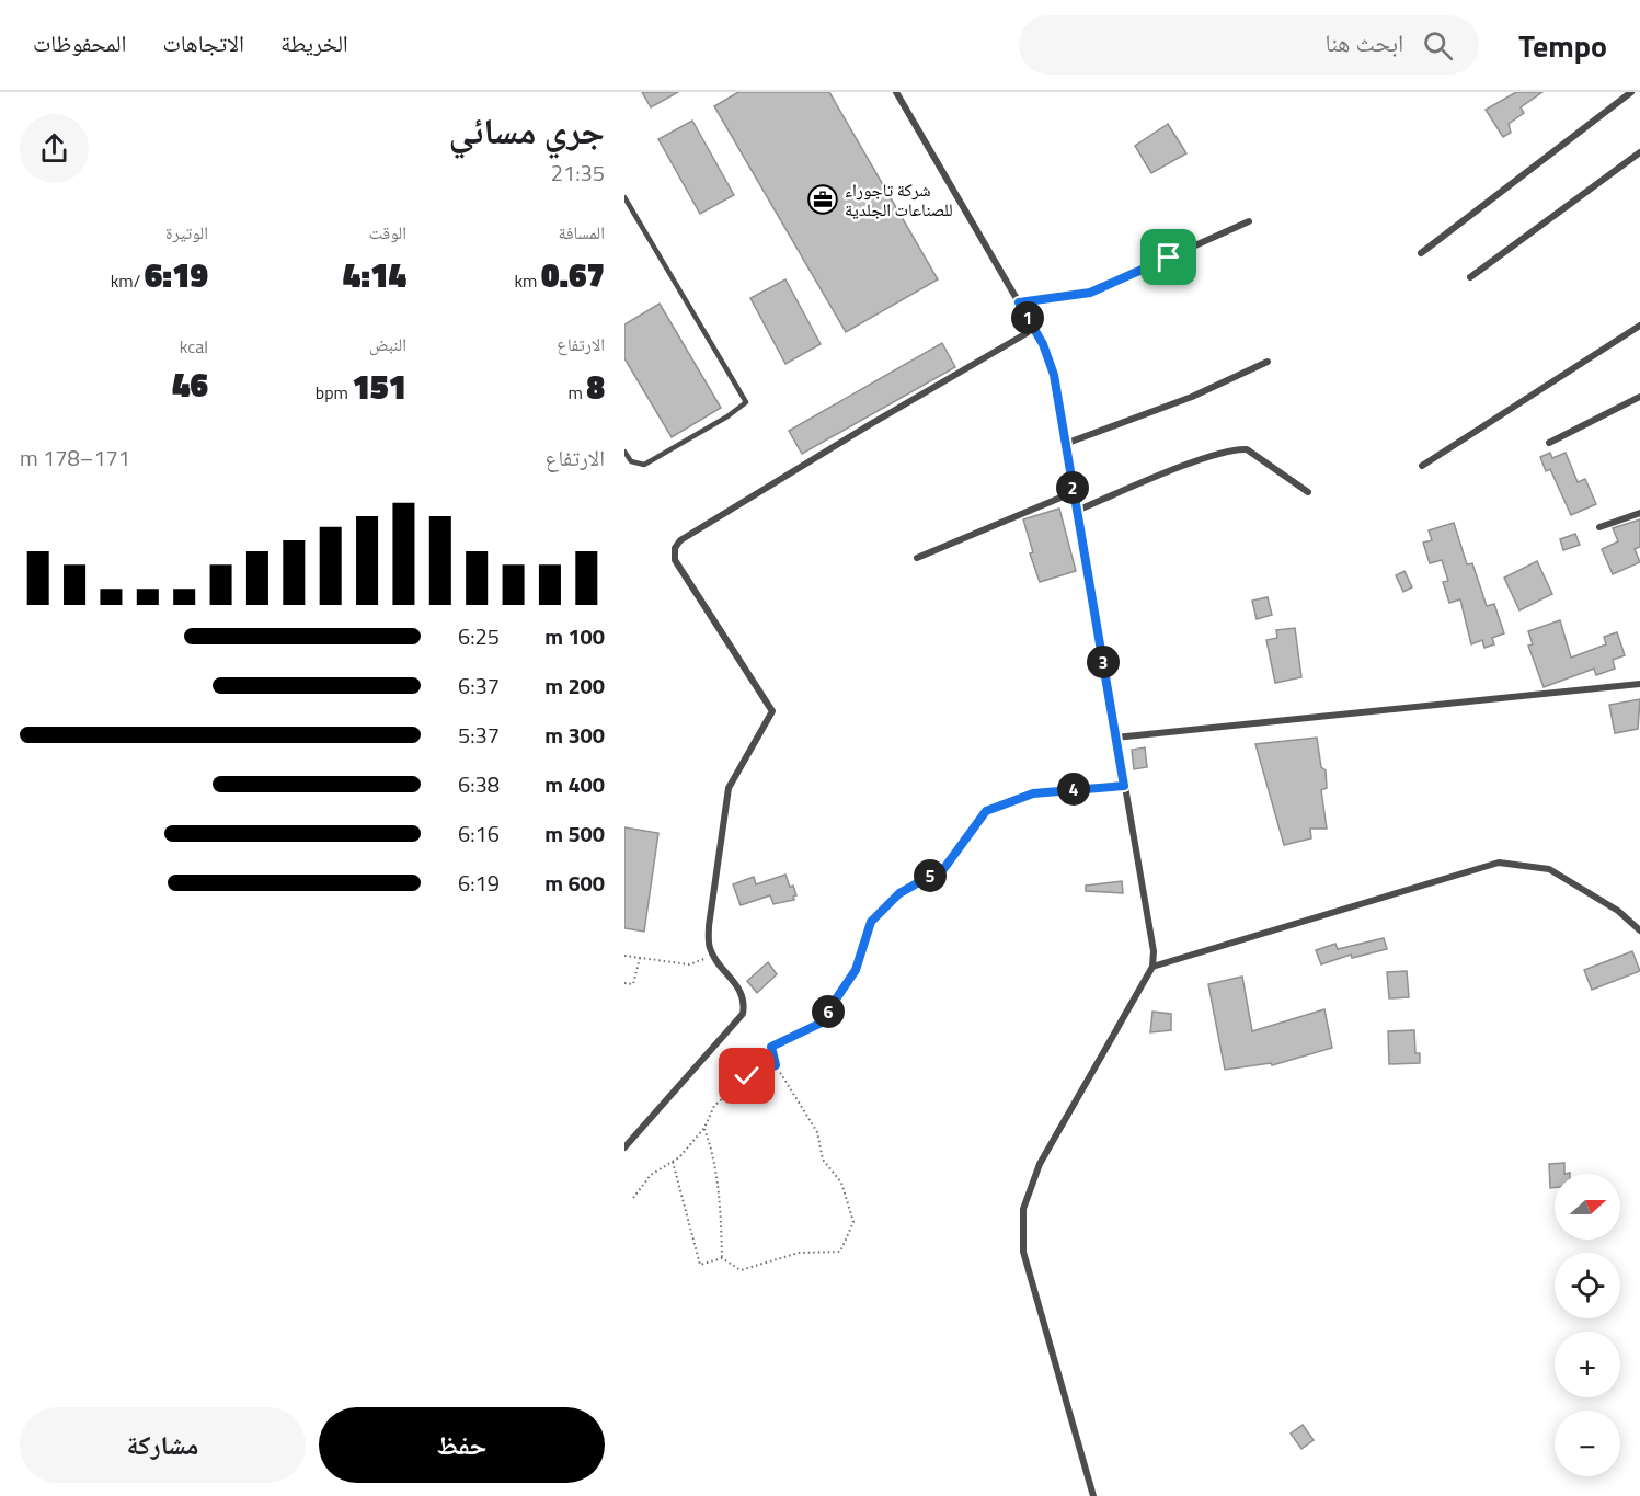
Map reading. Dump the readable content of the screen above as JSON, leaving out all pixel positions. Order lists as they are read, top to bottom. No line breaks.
{"places":{"office":["شركة تاجوراء للصناعات الجلدية"]},"north":"right","page":{"header":"Tempo","search":"ابحث هنا","nav":["الخريطة","الاتجاهات","المحفوظات"],"heading":["جري مسائي","21:35"],"stats":[["المسافة","0.67 km"],["الوقت","4:14"],["الوتيرة","6:19 /km"],["الارتفاع","8 m"],["النبض","151 bpm"],["kcal","46"]],"pins":["1","2","3","4","5","6"],"chart":["الارتفاع","171–178 m"],"list":[{"name":"100 m","note":"6:25"},{"name":"200 m","note":"6:37"},{"name":"300 m","note":"5:37"},{"name":"400 m","note":"6:38"},{"name":"500 m","note":"6:16"},{"name":"600 m","note":"6:19"}],"map_buttons":["+","−"],"buttons":["حفظ","مشاركة"]}}
